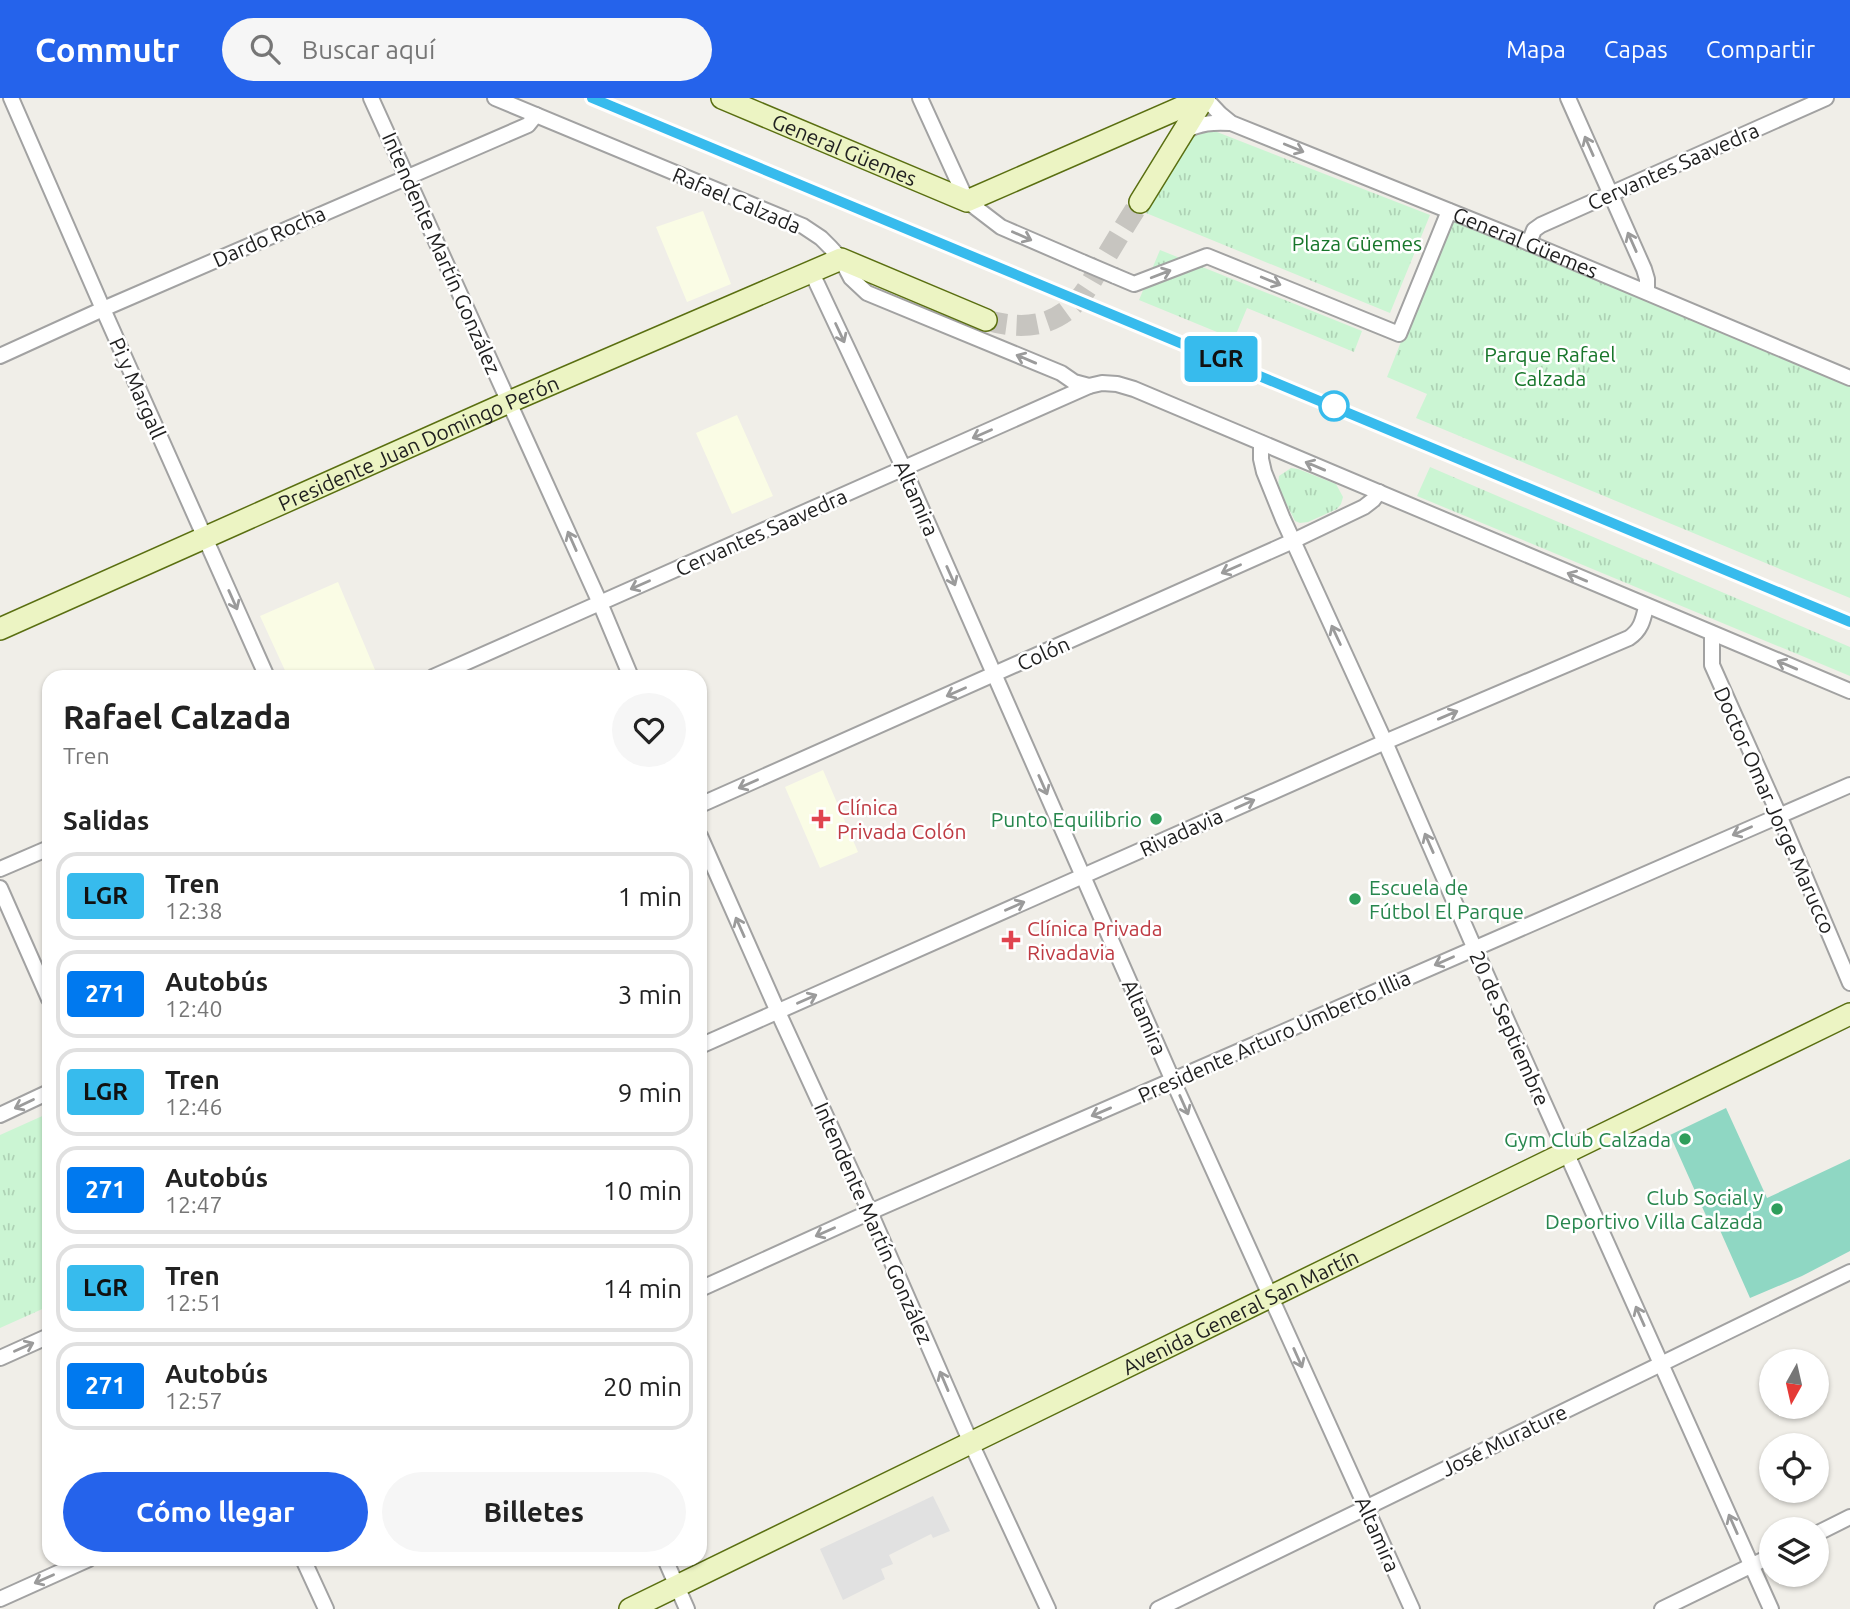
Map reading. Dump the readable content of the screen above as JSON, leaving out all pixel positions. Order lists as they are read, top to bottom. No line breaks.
{"streets":{"street":["General Güemes","Cervantes Saavedra","Rafael Calzada","Dardo Rocha","Intendente Martín González","Pi y Margall","Presidente Juan Domingo Perón","Altamira","Colón","Doctor Omar Jorge Marucco","Rivadavia","20 de Septiembre","Presidente Arturo Umberto Illia","Avenida General San Martín","José Murature"]},"crossings":[["General Güemes","Cervantes Saavedra"],["Cervantes Saavedra","Rafael Calzada"],["Cervantes Saavedra","Intendente Martín González"],["Cervantes Saavedra","Altamira"],["Rafael Calzada","Dardo Rocha"],["Rafael Calzada","Presidente Juan Domingo Perón"],["Rafael Calzada","Colón"],["Rafael Calzada","Doctor Omar Jorge Marucco"],["Rafael Calzada","Rivadavia"],["Rafael Calzada","20 de Septiembre"],["Dardo Rocha","Intendente Martín González"],["Dardo Rocha","Pi y Margall"],["Intendente Martín González","Presidente Juan Domingo Perón"],["Intendente Martín González","Rivadavia"],["Intendente Martín González","Presidente Arturo Umberto Illia"],["Intendente Martín González","Avenida General San Martín"],["Pi y Margall","Presidente Juan Domingo Perón"],["Presidente Juan Domingo Perón","Altamira"],["Altamira","Colón"],["Altamira","Rivadavia"],["Altamira","Presidente Arturo Umberto Illia"],["Altamira","Avenida General San Martín"],["Altamira","José Murature"],["Colón","20 de Septiembre"],["Doctor Omar Jorge Marucco","Presidente Arturo Umberto Illia"],["Rivadavia","20 de Septiembre"],["20 de Septiembre","Presidente Arturo Umberto Illia"],["20 de Septiembre","Avenida General San Martín"],["20 de Septiembre","José Murature"]],"one_way":["Cervantes Saavedra","Rafael Calzada","Intendente Martín González","Altamira","Colón","Rivadavia","20 de Septiembre","Presidente Arturo Umberto Illia"],"parks":["Plaza Güemes","Parque Rafael Calzada"],"places":{"health":["Clínica Privada Colón","Clínica Privada Rivadavia"],"other":["Punto Equilibrio","Escuela de Fútbol El Parque","Gym Club Calzada","Club Social y Deportivo Villa Calzada"]},"north":"bottom","page":{"header":"Commutr","search":"Buscar aquí","nav":["Mapa","Capas","Compartir"],"on_map":"LGR","heading":[["Rafael Calzada","Tren"],"Salidas"],"list":[{"mark":"LGR","name":"Tren","note":"12:38","value":"1 min"},{"mark":"271","name":"Autobús","note":"12:40","value":"3 min"},{"mark":"LGR","name":"Tren","note":"12:46","value":"9 min"},{"mark":"271","name":"Autobús","note":"12:47","value":"10 min"},{"mark":"LGR","name":"Tren","note":"12:51","value":"14 min"},{"mark":"271","name":"Autobús","note":"12:57","value":"20 min"}],"buttons":["Cómo llegar","Billetes"]}}
